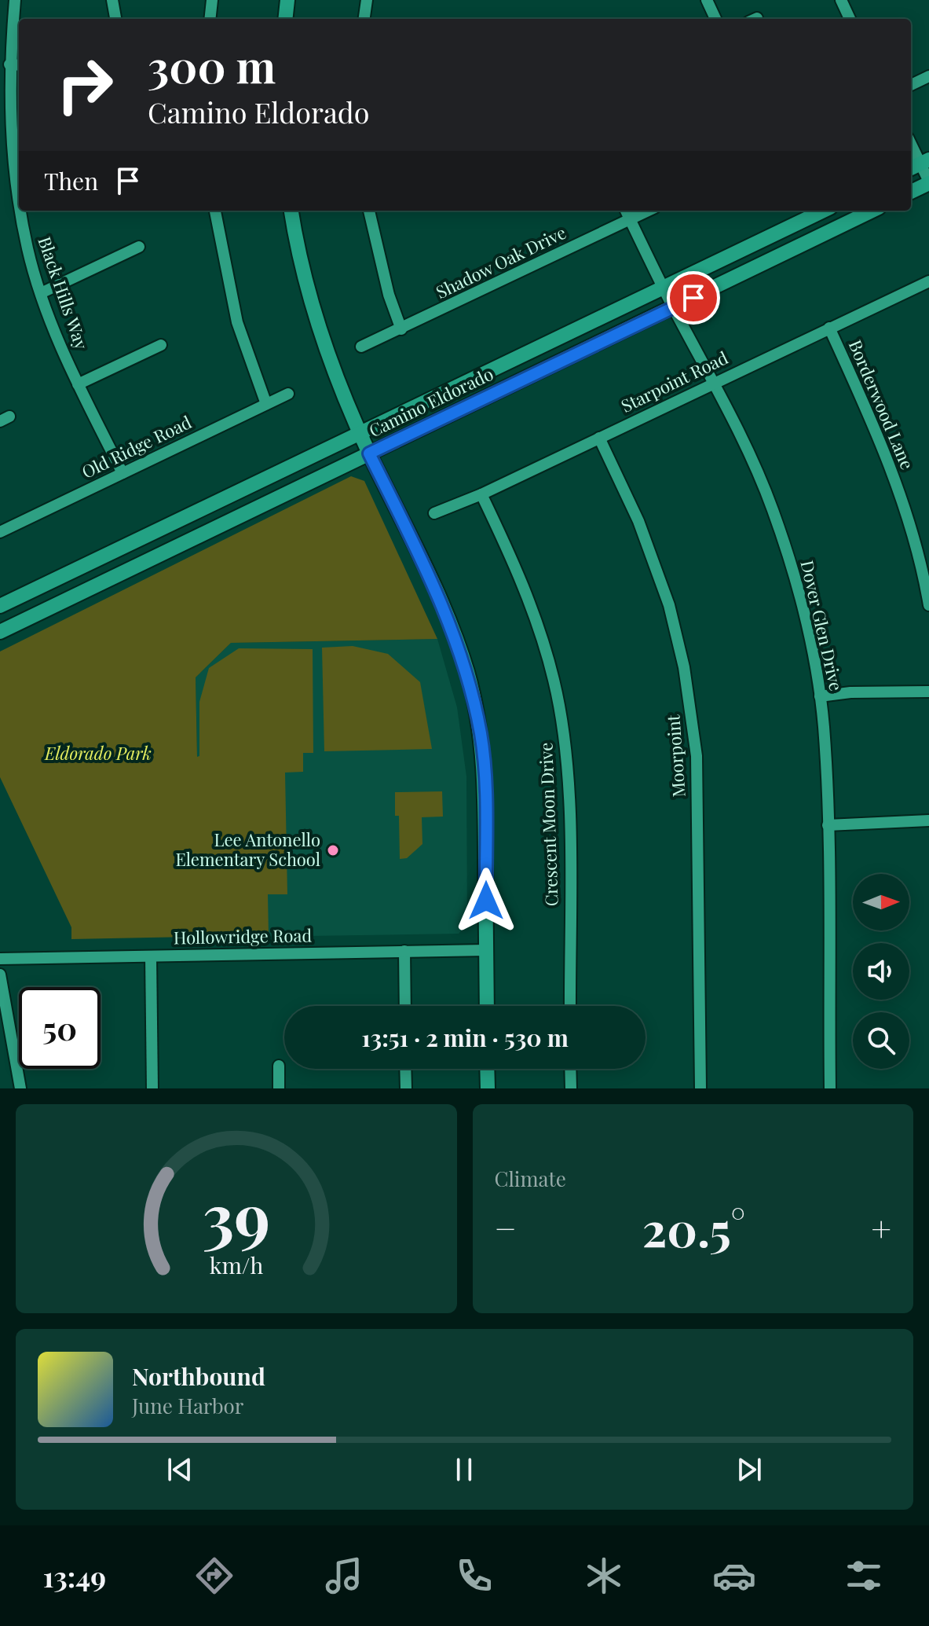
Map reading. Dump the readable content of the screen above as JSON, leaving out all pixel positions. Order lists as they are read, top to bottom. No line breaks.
{"streets":{"main road":["Camino Eldorado"],"street":["Shadow Oak Drive","Black Hills Way","Starpoint Road","Borderwood Lane","Old Ridge Road","Dover Glen Drive","Moorpoint","Crescent Moon Drive","Hollowridge Road"]},"crossings":[["Shadow Oak Drive","Dover Glen Drive"],["Black Hills Way","Old Ridge Road"],["Starpoint Road","Borderwood Lane"],["Starpoint Road","Dover Glen Drive"],["Starpoint Road","Moorpoint"],["Starpoint Road","Crescent Moon Drive"],["Camino Eldorado","Dover Glen Drive"]],"parks":["Eldorado Park"],"places":["Lee Antonello Elementary School"],"north":"right","page":{"turn":["300 m","Camino Eldorado"],"then":"Then","limit":"50","trip":"13:51 · 2 min · 530 m","tile":"Climate","heat":["−","20.5°","+"],"song":["Northbound","June Harbor"],"tabs":"13:49","gauge":["39","km/h"]}}
